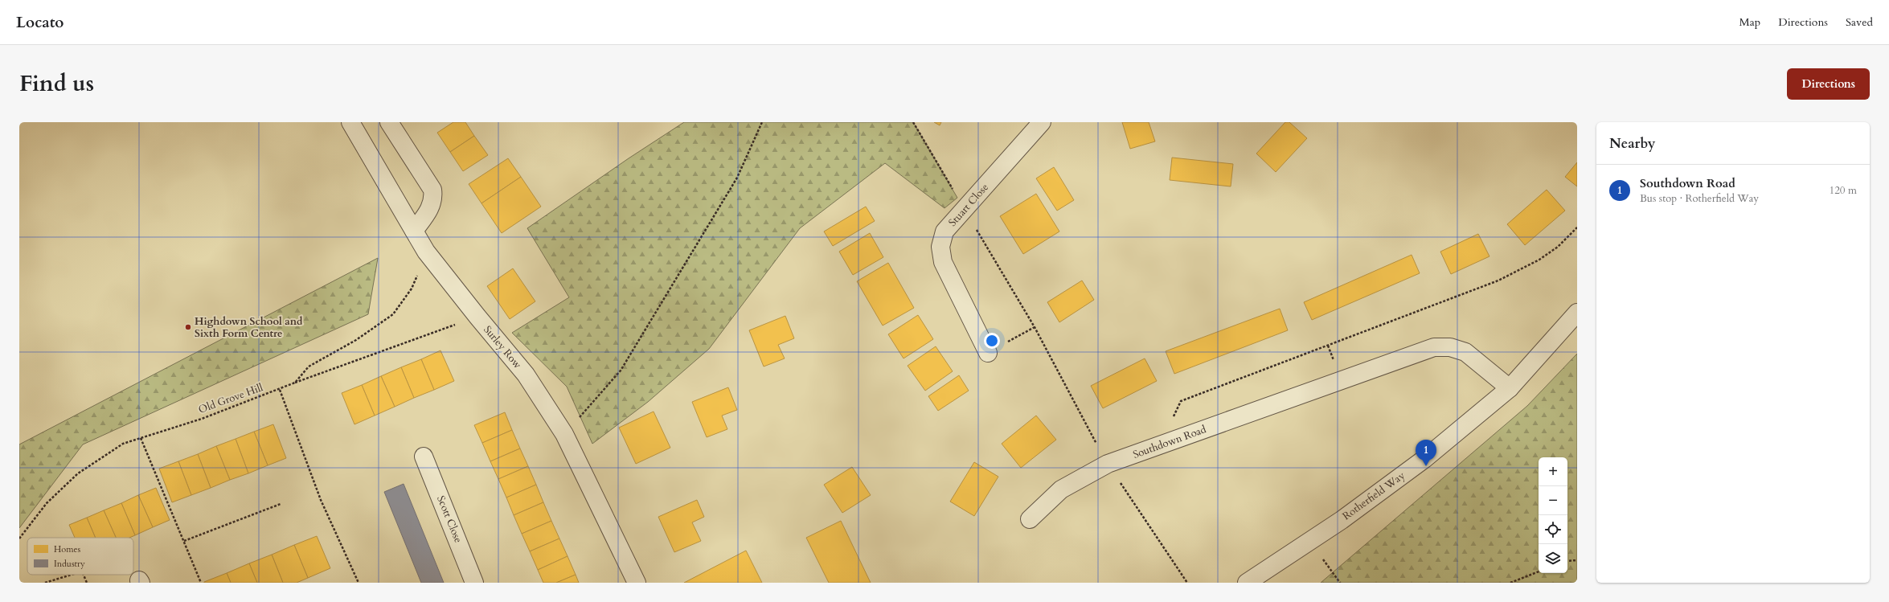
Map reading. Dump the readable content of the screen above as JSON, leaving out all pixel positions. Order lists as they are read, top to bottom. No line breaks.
{"streets":{"street":["Stuart Close","Surley Row","Southdown Road","Rotherfield Way","Scott Close"],"path":["Old Grove Hill"]},"crossings":[["Surley Row","Old Grove Hill"],["Southdown Road","Rotherfield Way"]],"places":["Highdown School and Sixth Form Centre"],"legend":["Homes","Industry"],"page":{"header":"Locato","nav":["Map","Directions","Saved"],"title":"Find us","buttons":"Directions","heading":"Nearby","list":[{"mark":"1","name":"Southdown Road","note":"Bus stop · Rotherfield Way","value":"120 m"}],"pins":"1","map_buttons":["+","−"]}}
